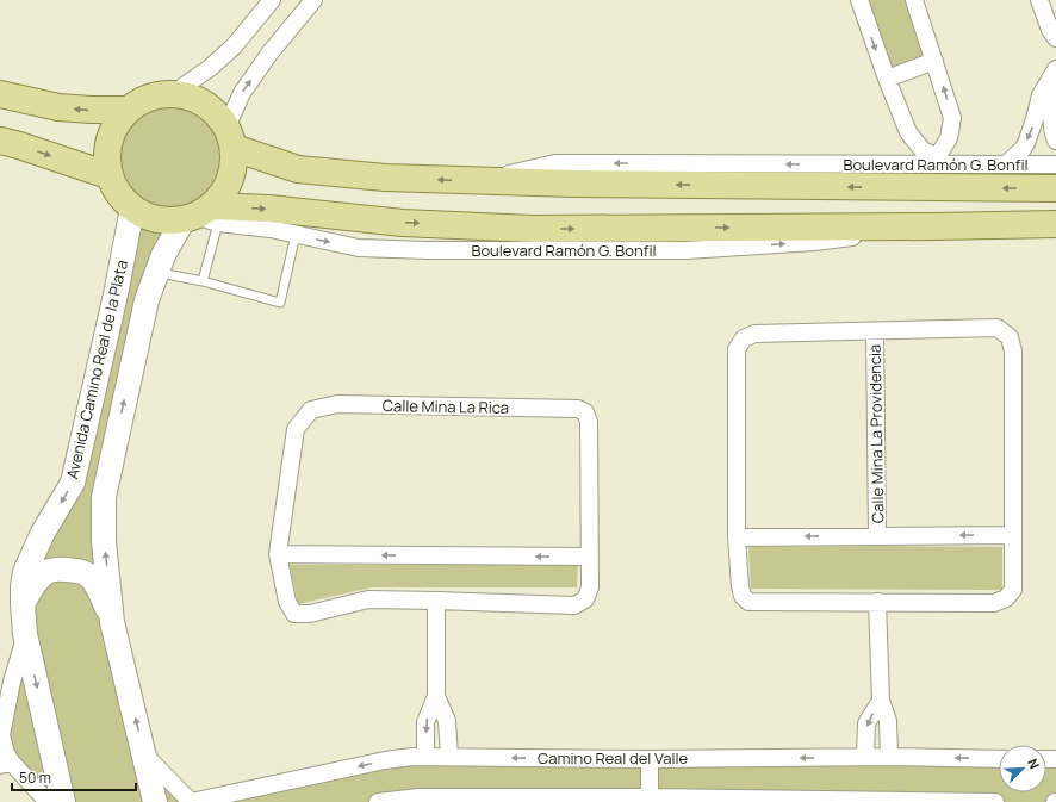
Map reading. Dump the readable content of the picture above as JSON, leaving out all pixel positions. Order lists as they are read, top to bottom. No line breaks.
{"streets":{"main road":["Boulevard Ramón G. Bonfil","Avenida Camino Real de la Plata"],"street":["Calle Mina La Rica","Calle Mina La Providencia","Camino Real del Valle"]},"crossings":[["Boulevard Ramón G. Bonfil","Avenida Camino Real de la Plata"]],"scale_bar":"50 m","north":"top right"}
